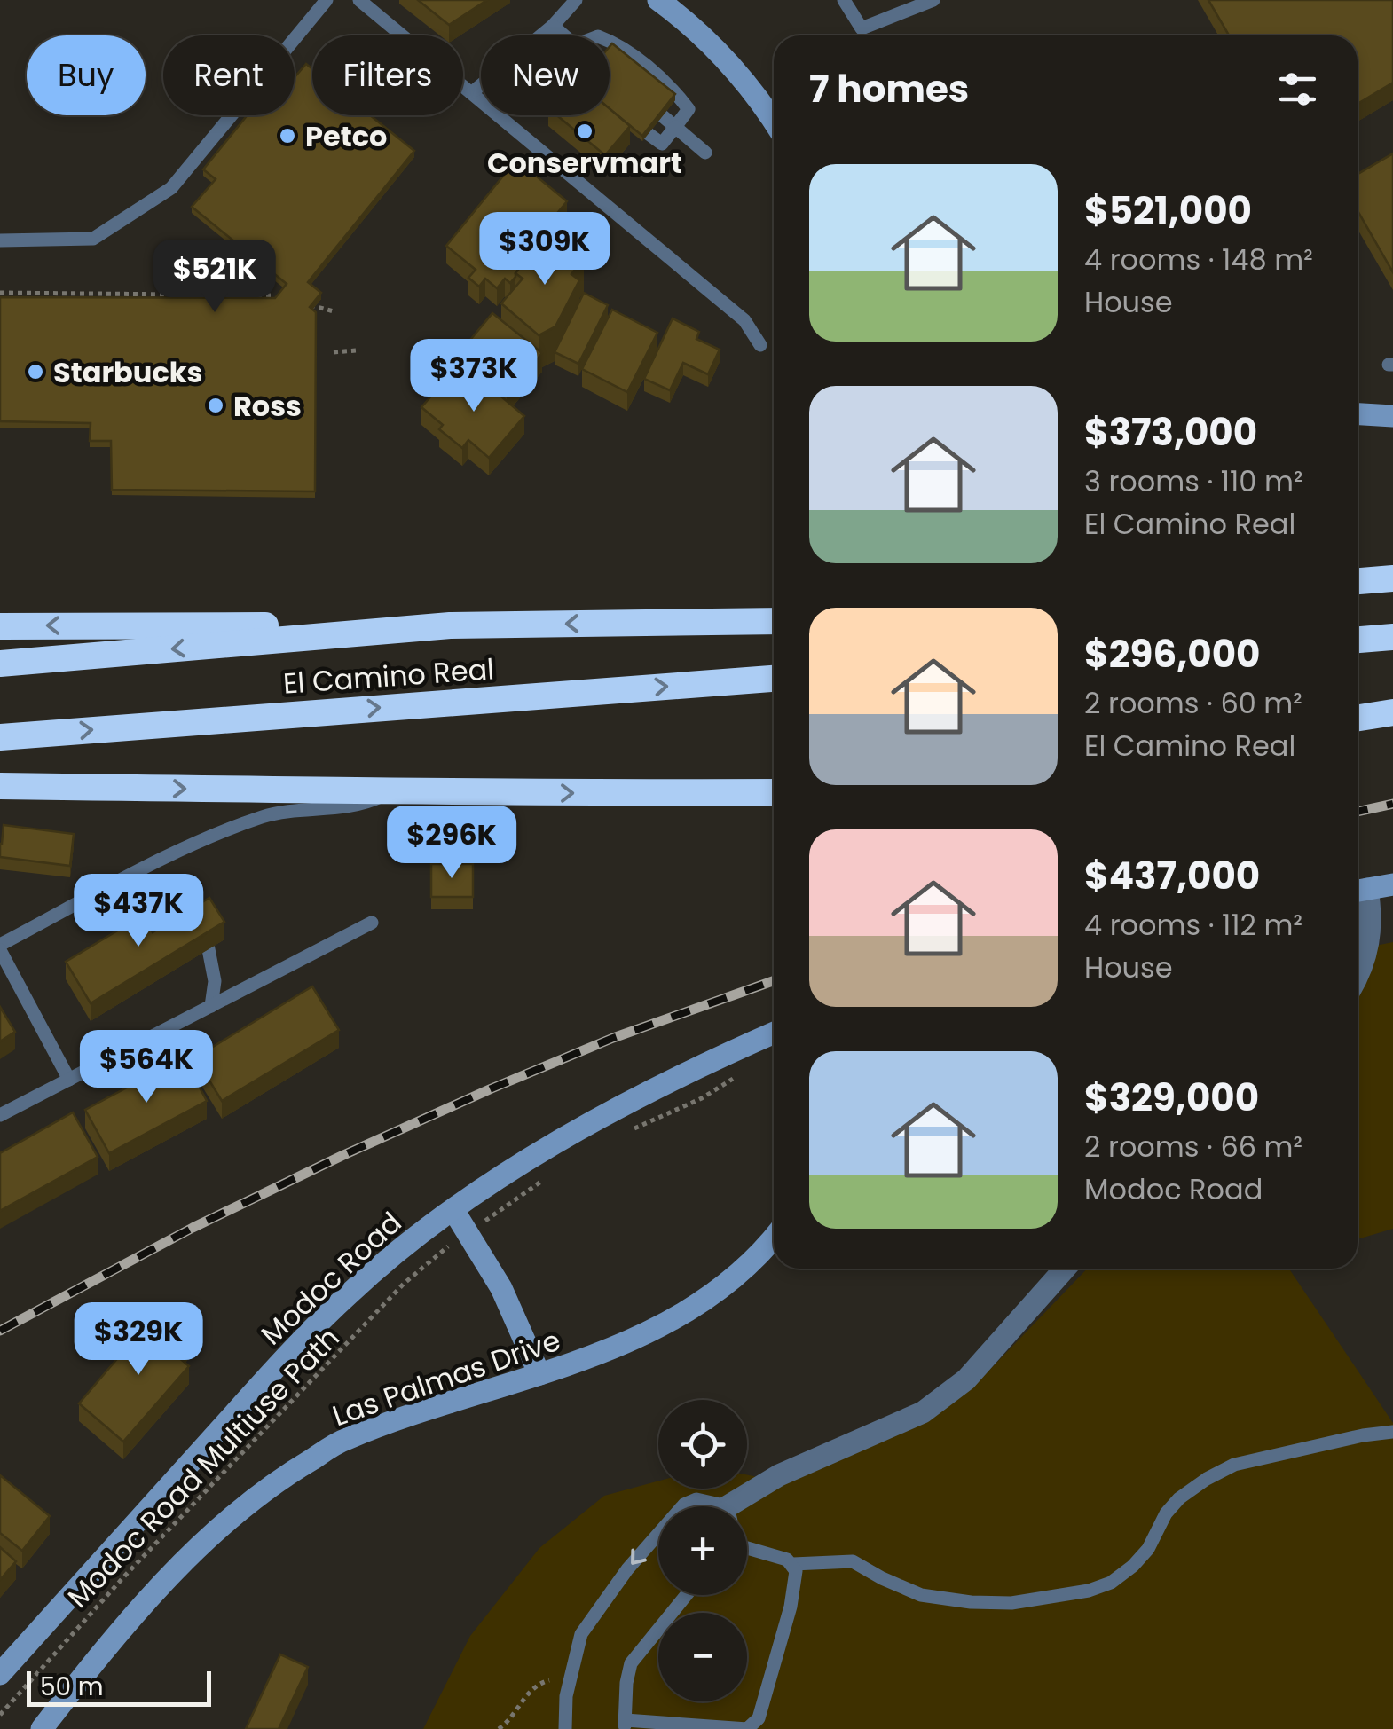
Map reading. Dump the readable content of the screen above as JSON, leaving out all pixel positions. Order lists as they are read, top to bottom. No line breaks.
{"streets":{"highway":["El Camino Real"],"street":["Modoc Road","Las Palmas Drive"],"path":["Modoc Road Multiuse Path"]},"places":["Conservmart","Petco","Starbucks","Ross"],"scale_bar":"50 m","page":{"chip":["Buy","Rent","Filters","New"],"heading":"7 homes","list":[{"name":"$521,000","note":"4 rooms · 148 m² · House"},{"name":"$373,000","note":"3 rooms · 110 m² · El Camino Real"},{"name":"$296,000","note":"2 rooms · 60 m² · El Camino Real"},{"name":"$437,000","note":"4 rooms · 112 m² · House"},{"name":"$329,000","note":"2 rooms · 66 m² · Modoc Road"}],"price":["$309K","$521K","$373K","$296K","$437K","$564K","$329K"],"map_buttons":["+","−"],"scale":"50 m"}}
